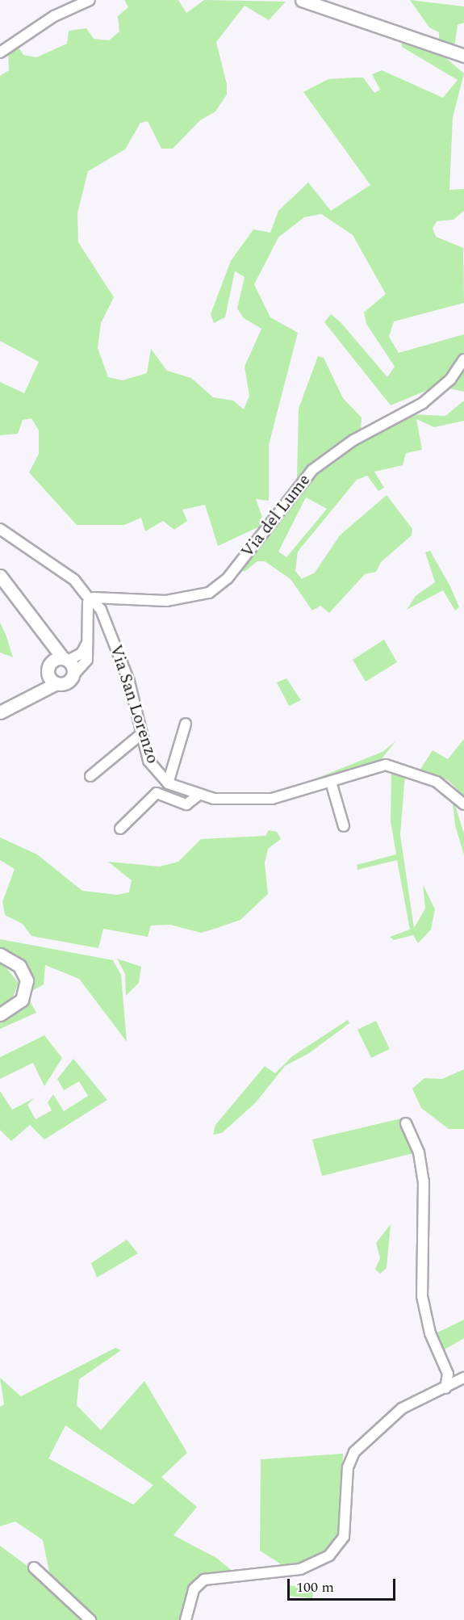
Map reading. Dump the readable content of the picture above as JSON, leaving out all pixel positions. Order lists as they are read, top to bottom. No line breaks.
{"streets":{"street":["Via del Lume","Via San Lorenzo"]},"crossings":[["Via del Lume","Via San Lorenzo"]],"scale_bar":"100 m"}
